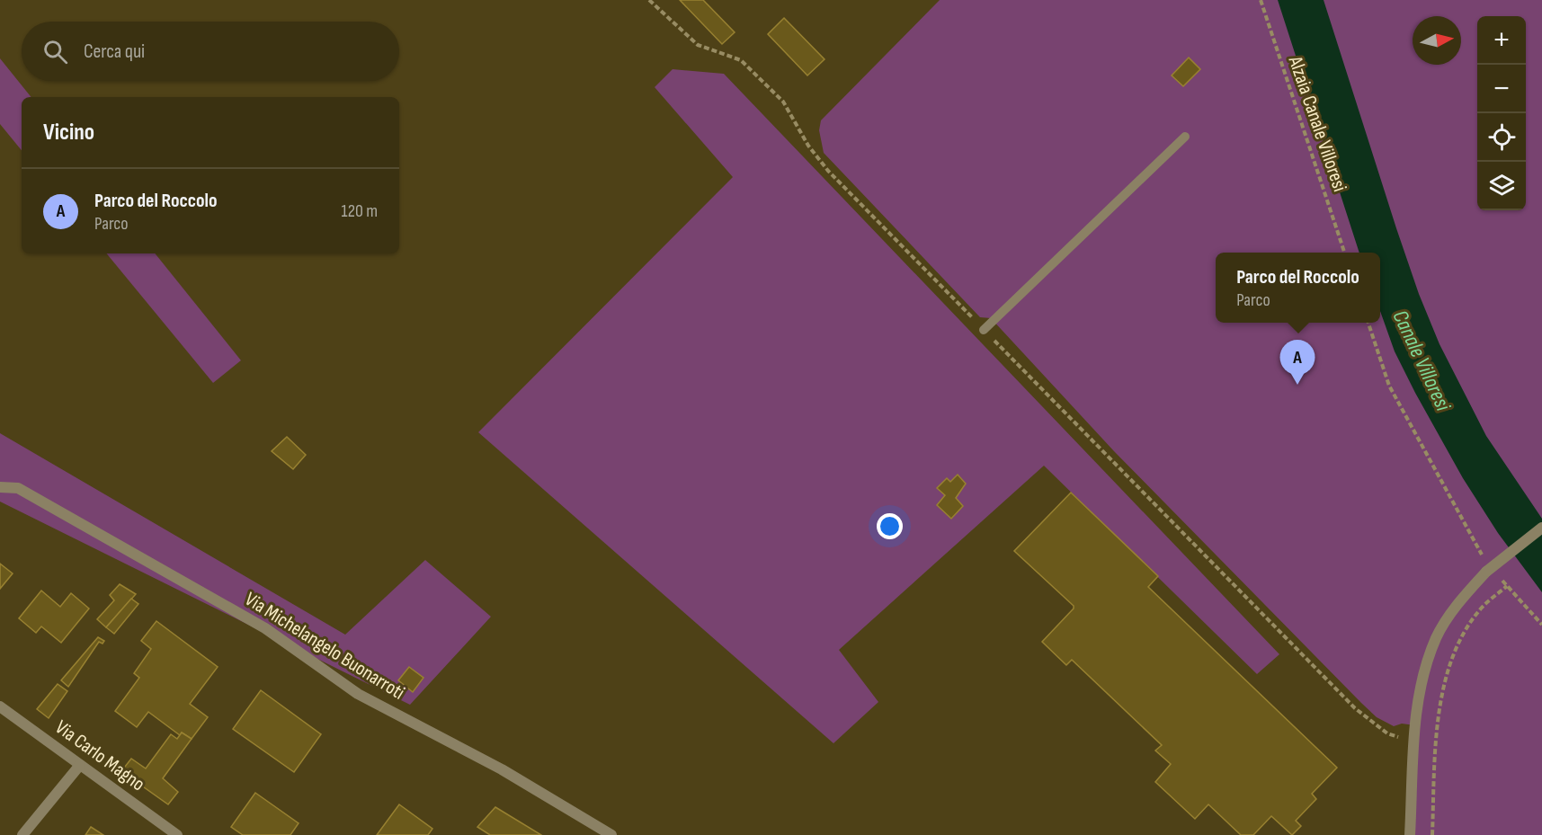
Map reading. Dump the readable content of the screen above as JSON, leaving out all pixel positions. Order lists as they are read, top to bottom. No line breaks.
{"streets":{"street":["Via Michelangelo Buonarroti","Via Carlo Magno"],"path":["Alzaia Canale Villoresi"]},"water":["Canale Villoresi"],"north":"right","page":{"map_buttons":["+","−"],"search":"Cerca qui","heading":"Vicino","list":[{"mark":"A","name":"Parco del Roccolo","note":"Parco","value":"120 m"}],"popup":["Parco del Roccolo","Parco"],"pins":"A"}}
